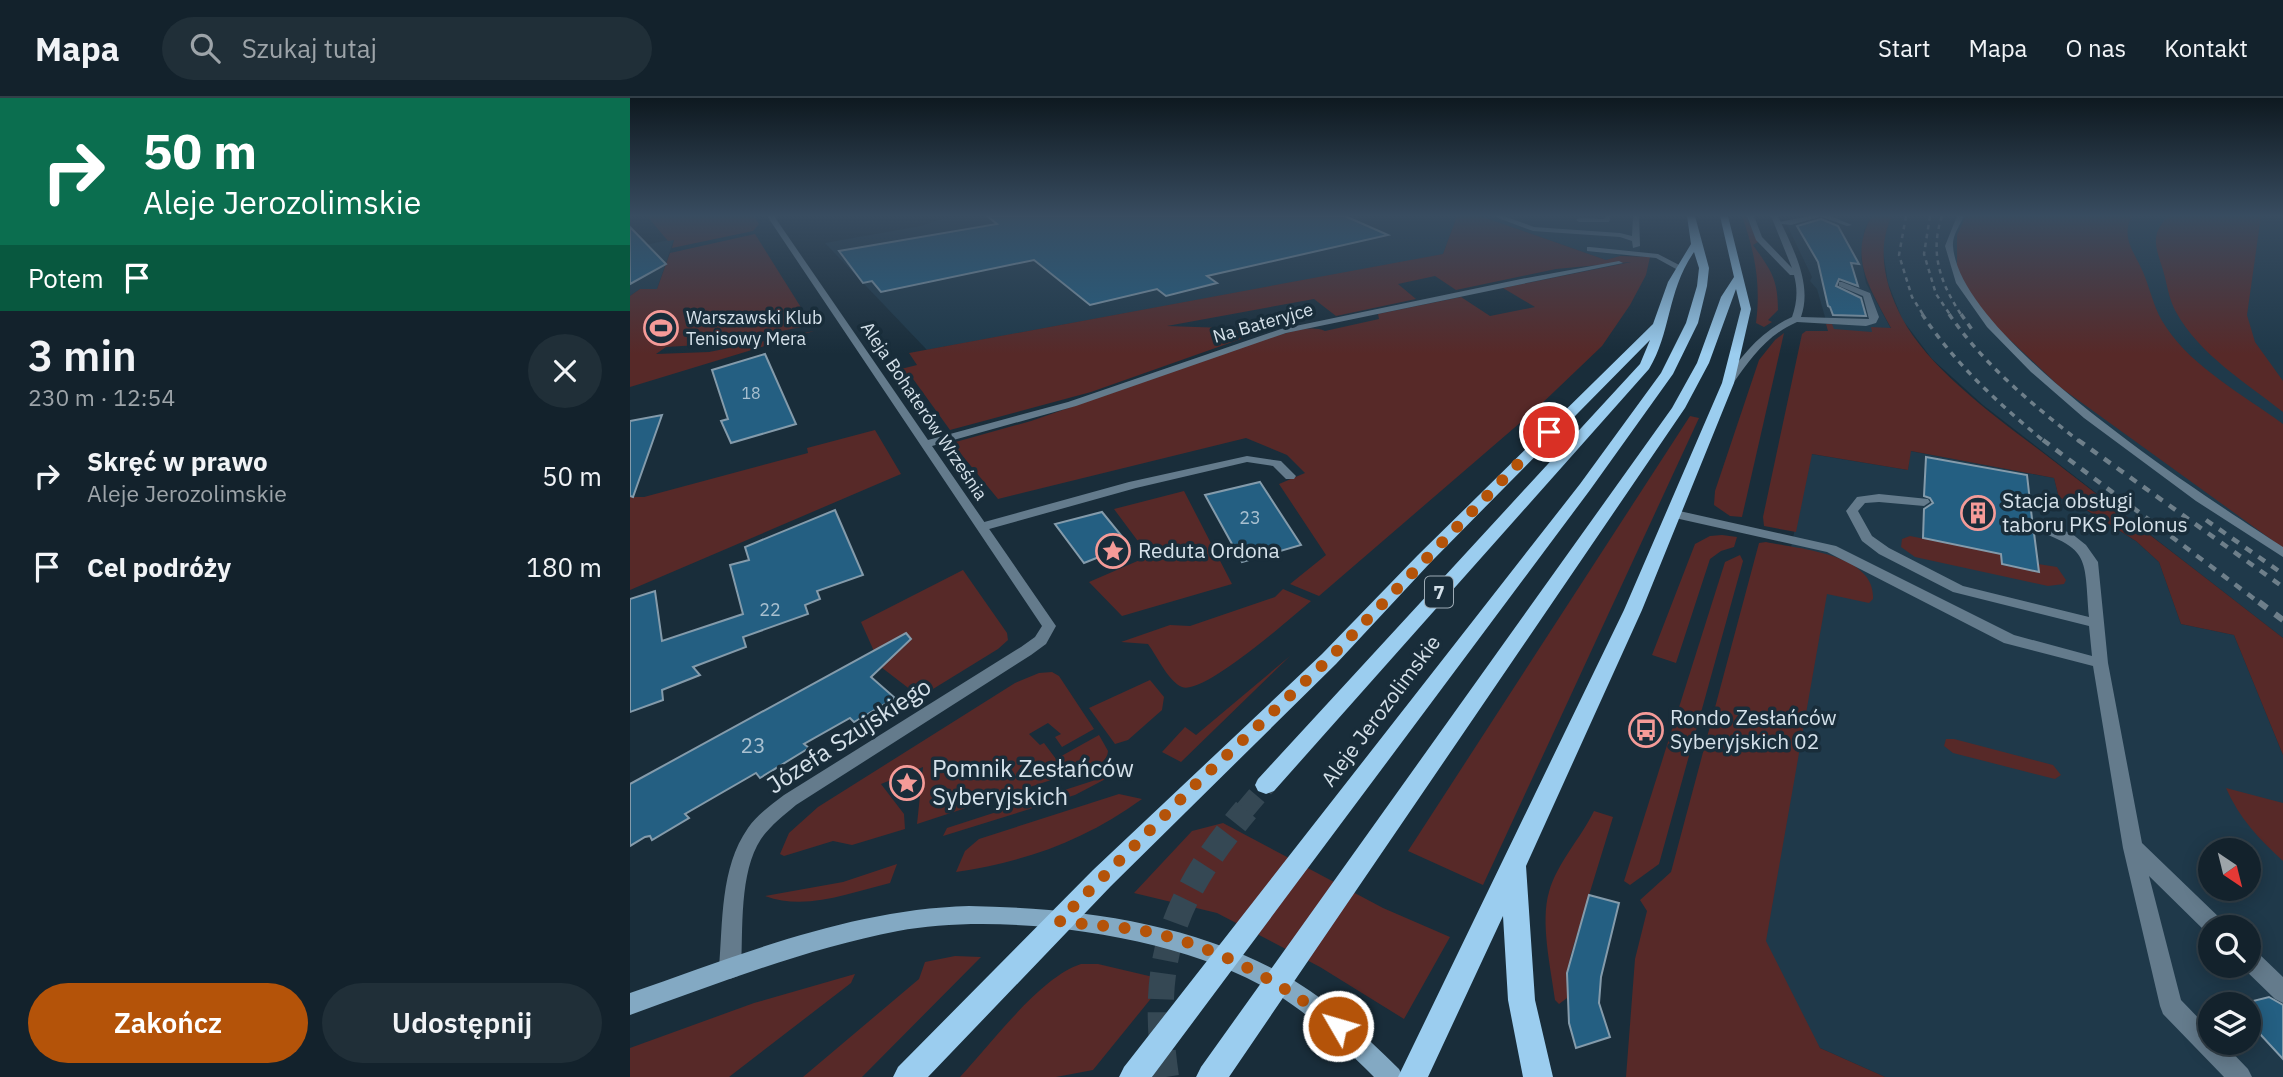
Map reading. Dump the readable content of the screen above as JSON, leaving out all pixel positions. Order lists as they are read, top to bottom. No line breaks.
{"streets":{"main road":["7","Aleje Jerozolimskie"],"street":["Na Bateryjce","Aleja Bohaterów Września","Józefa Szujskiego"]},"crossings":[["Na Bateryjce","Aleja Bohaterów Września"],["Aleja Bohaterów Września","Józefa Szujskiego"]],"places":{"sports":["Warszawski Klub Tenisowy Mera"],"building":["Stacja obsługi taboru PKS Polonus"],"place":["Reduta Ordona","Pomnik Zesłańców Syberyjskich"],"bus stop":["Rondo Zesłańców Syberyjskich 02"]},"house_numbers":["18","23","22","23"],"north":"bottom right","page":{"header":"Mapa","search":"Szukaj tutaj","nav":["Start","Mapa","O nas","Kontakt"],"turn":["50 m","Aleje Jerozolimskie"],"then":"Potem","heading":["3 min","230 m · 12:54"],"list":[{"name":"Skręć w prawo","note":"Aleje Jerozolimskie","value":"50 m"},{"name":"Cel podróży","value":"180 m"}],"buttons":["Zakończ","Udostępnij"]}}
